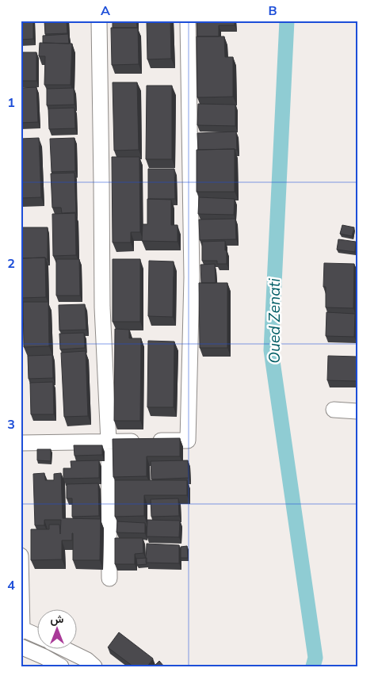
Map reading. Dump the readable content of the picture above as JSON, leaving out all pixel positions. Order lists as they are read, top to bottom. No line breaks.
{"water":["Oued Zenati"],"north":"top","grid":{"columns":["A","B"],"rows":["1","2","3","4"]}}
